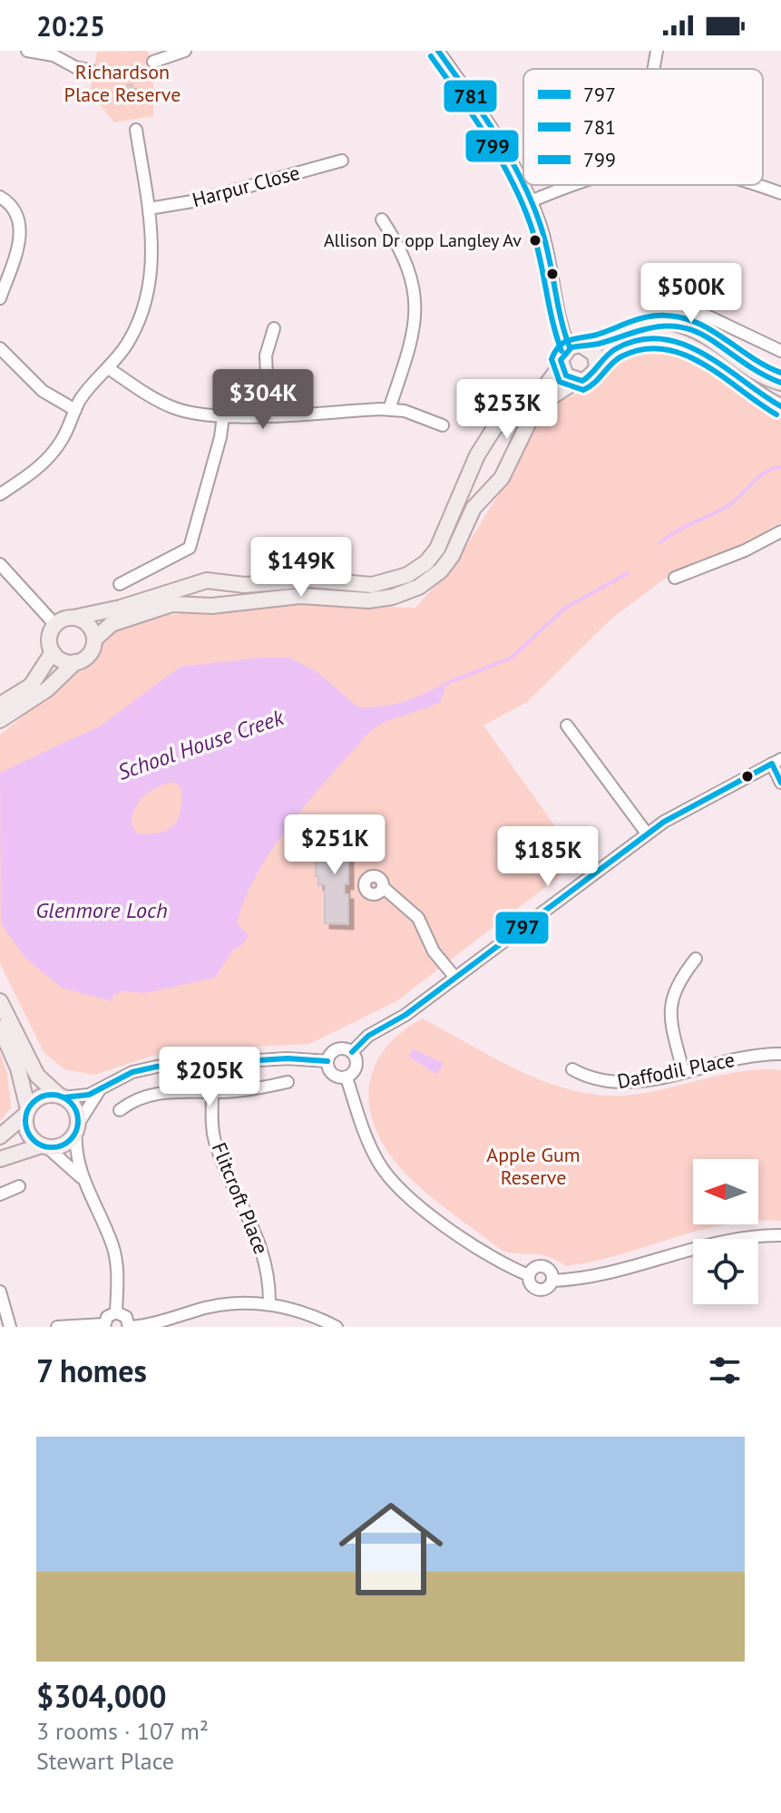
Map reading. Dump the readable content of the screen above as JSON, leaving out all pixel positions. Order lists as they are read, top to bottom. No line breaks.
{"streets":{"street":["Harpur Close","Daffodil Place","Flitcroft Place"]},"water":["School House Creek","Glenmore Loch"],"parks":["Richardson Place Reserve","Apple Gum Reserve"],"places":["Allison Dr opp Langley Av"],"lines":["transit line 781","transit line 799","transit line 797"],"legend":["797","781","799"],"north":"left","page":{"status":"20:25","price":["$500K","$304K","$253K","$149K","$251K","$185K","$205K"],"heading":"7 homes","list":[{"name":"$304,000","note":"3 rooms · 107 m² · Stewart Place"}]}}
